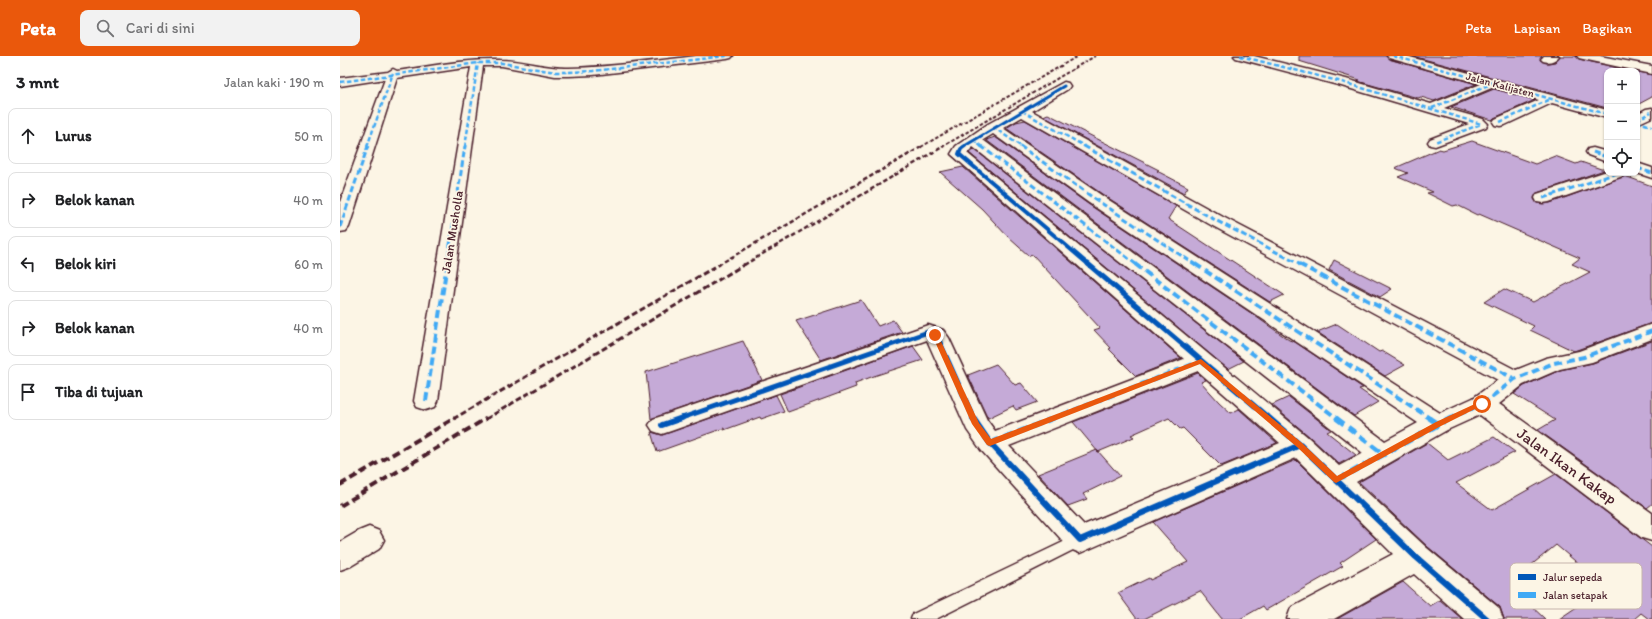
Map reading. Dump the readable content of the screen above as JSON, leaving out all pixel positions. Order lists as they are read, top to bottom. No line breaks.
{"streets":{"street":["Jalan Kalijaten","Jalan Musholla","Jalan Ikan Kakap"]},"legend":["Jalur sepeda","Jalan setapak"],"page":{"header":"Peta","search":"Cari di sini","nav":["Peta","Lapisan","Bagikan"],"heading":["3 mnt","Jalan kaki · 190 m"],"map_buttons":["+","−"],"list":[["Lurus","50 m"],["Belok kanan","40 m"],["Belok kiri","60 m"],["Belok kanan","40 m"],"Tiba di tujuan"]}}
